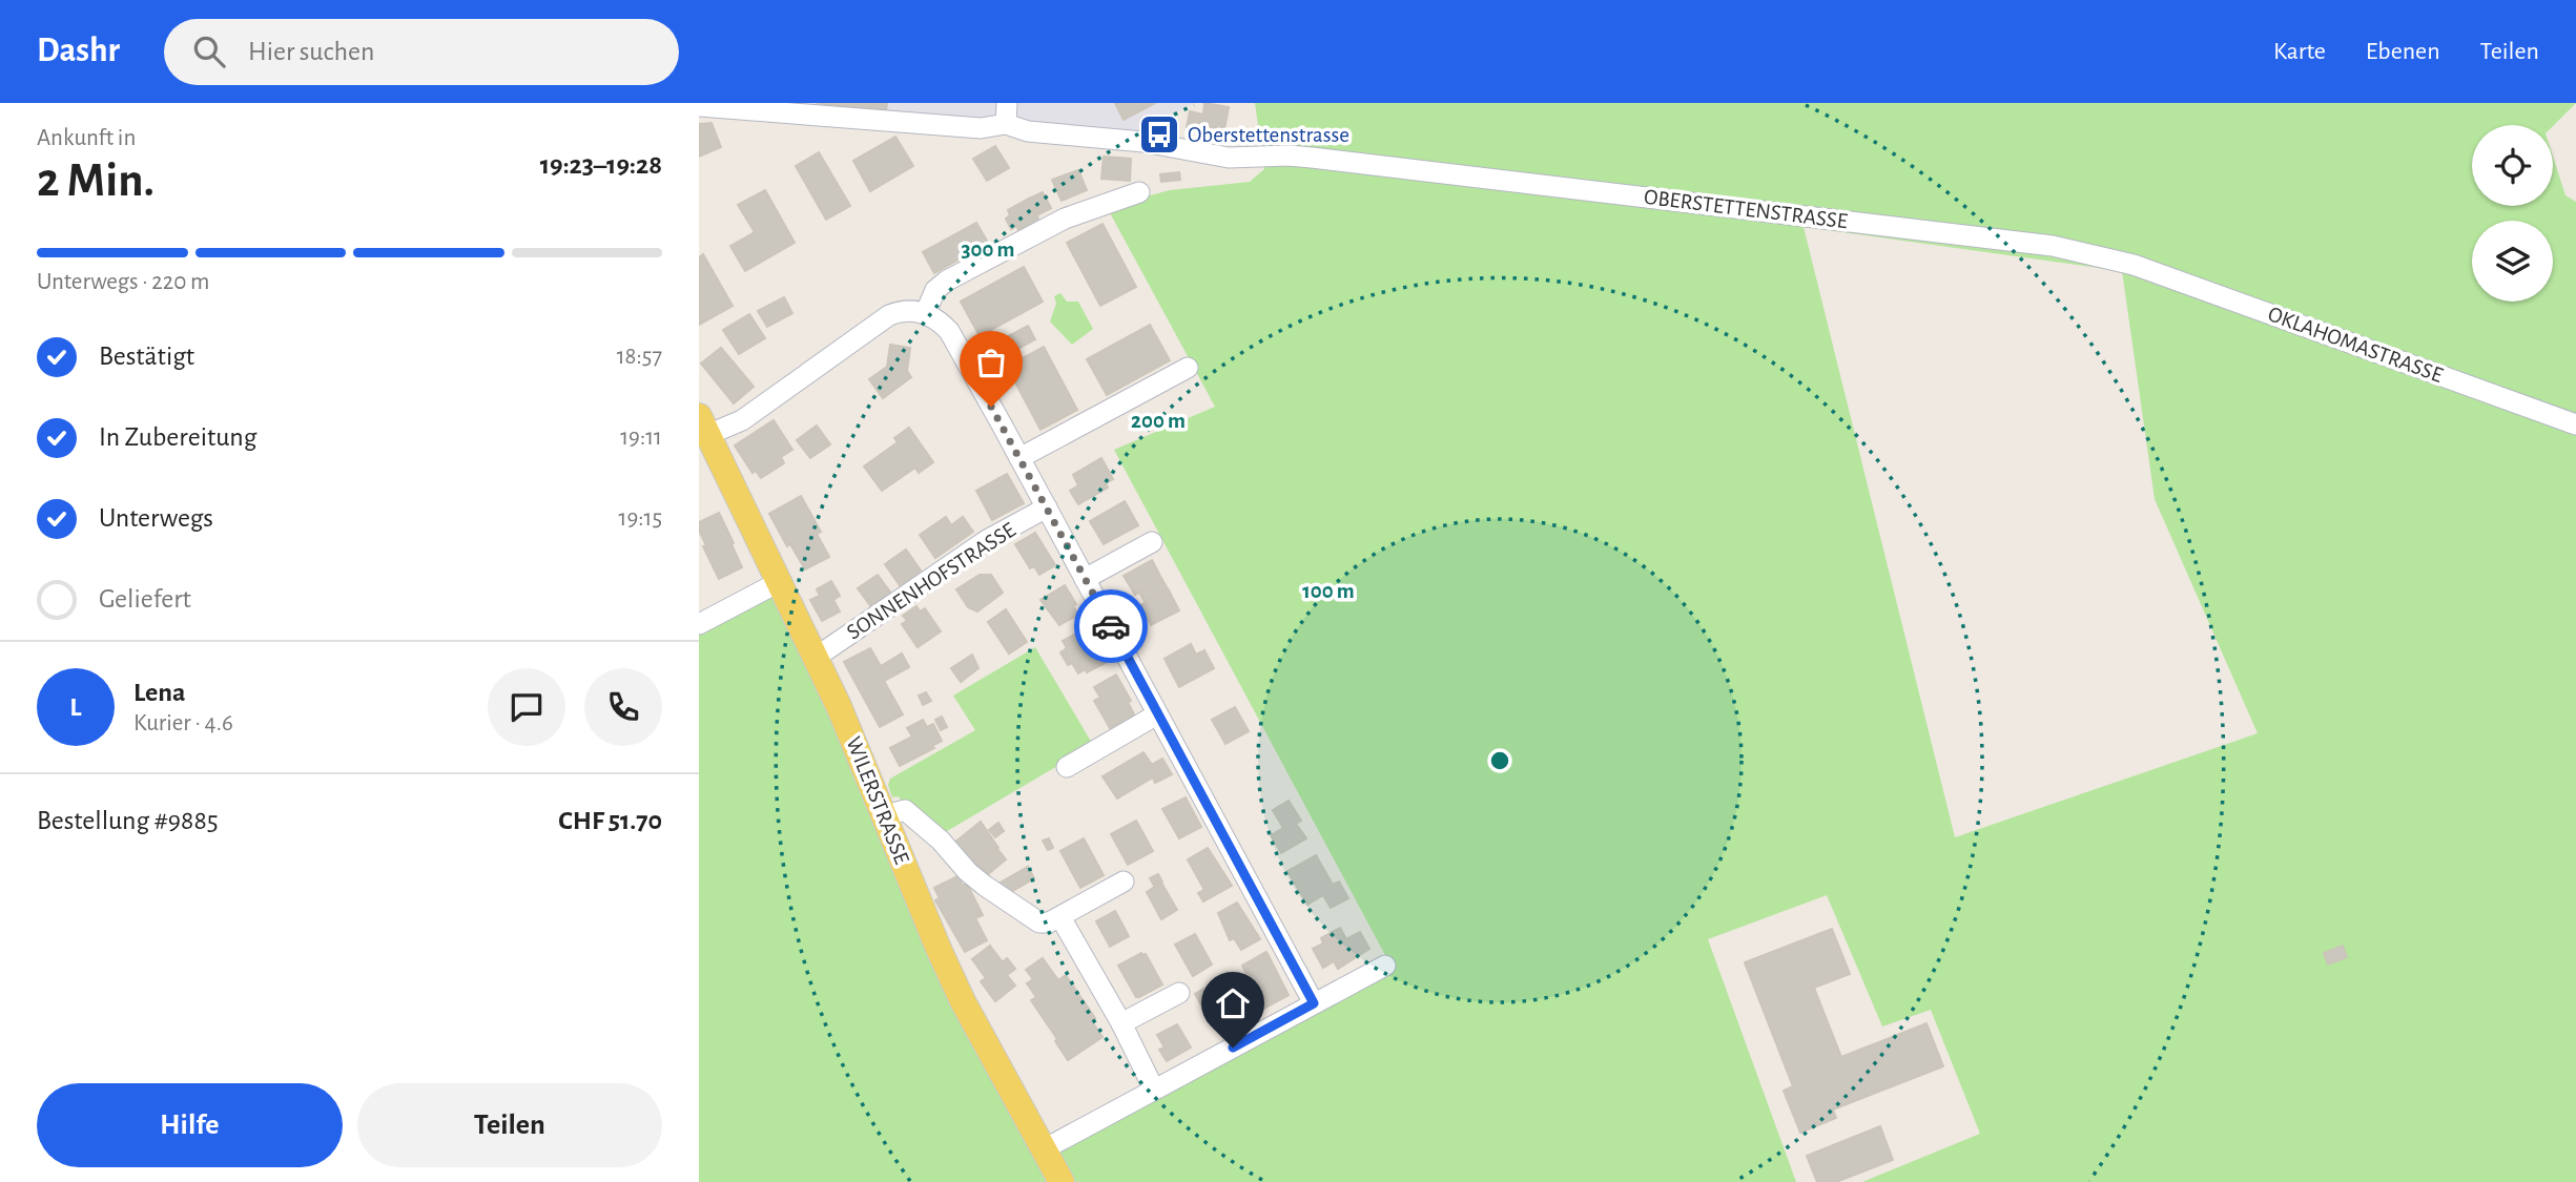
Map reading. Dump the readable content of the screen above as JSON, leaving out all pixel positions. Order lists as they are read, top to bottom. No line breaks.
{"streets":{"main road":["WILERSTRASSE"],"street":["OBERSTETTENSTRASSE","OKLAHOMASTRASSE","SONNENHOFSTRASSE"]},"crossings":[["OBERSTETTENSTRASSE","OKLAHOMASTRASSE"],["SONNENHOFSTRASSE","WILERSTRASSE"]],"places":{"bus stop":["Oberstettenstrasse"]},"page":{"header":"Dashr","search":"Hier suchen","nav":["Karte","Ebenen","Teilen"],"heading":["2 Min.","Ankunft in","19:23–19:28"],"panel":["Lena","Kurier · 4.6","Bestellung #9885","CHF 51.70"],"bar":"Unterwegs · 220 m","list":[["Bestätigt","18:57"],["In Zubereitung","19:11"],["Unterwegs","19:15"],"Geliefert"],"round":"L","buttons":["Hilfe","Teilen"]},"rings":["300 m","200 m","100 m"]}
